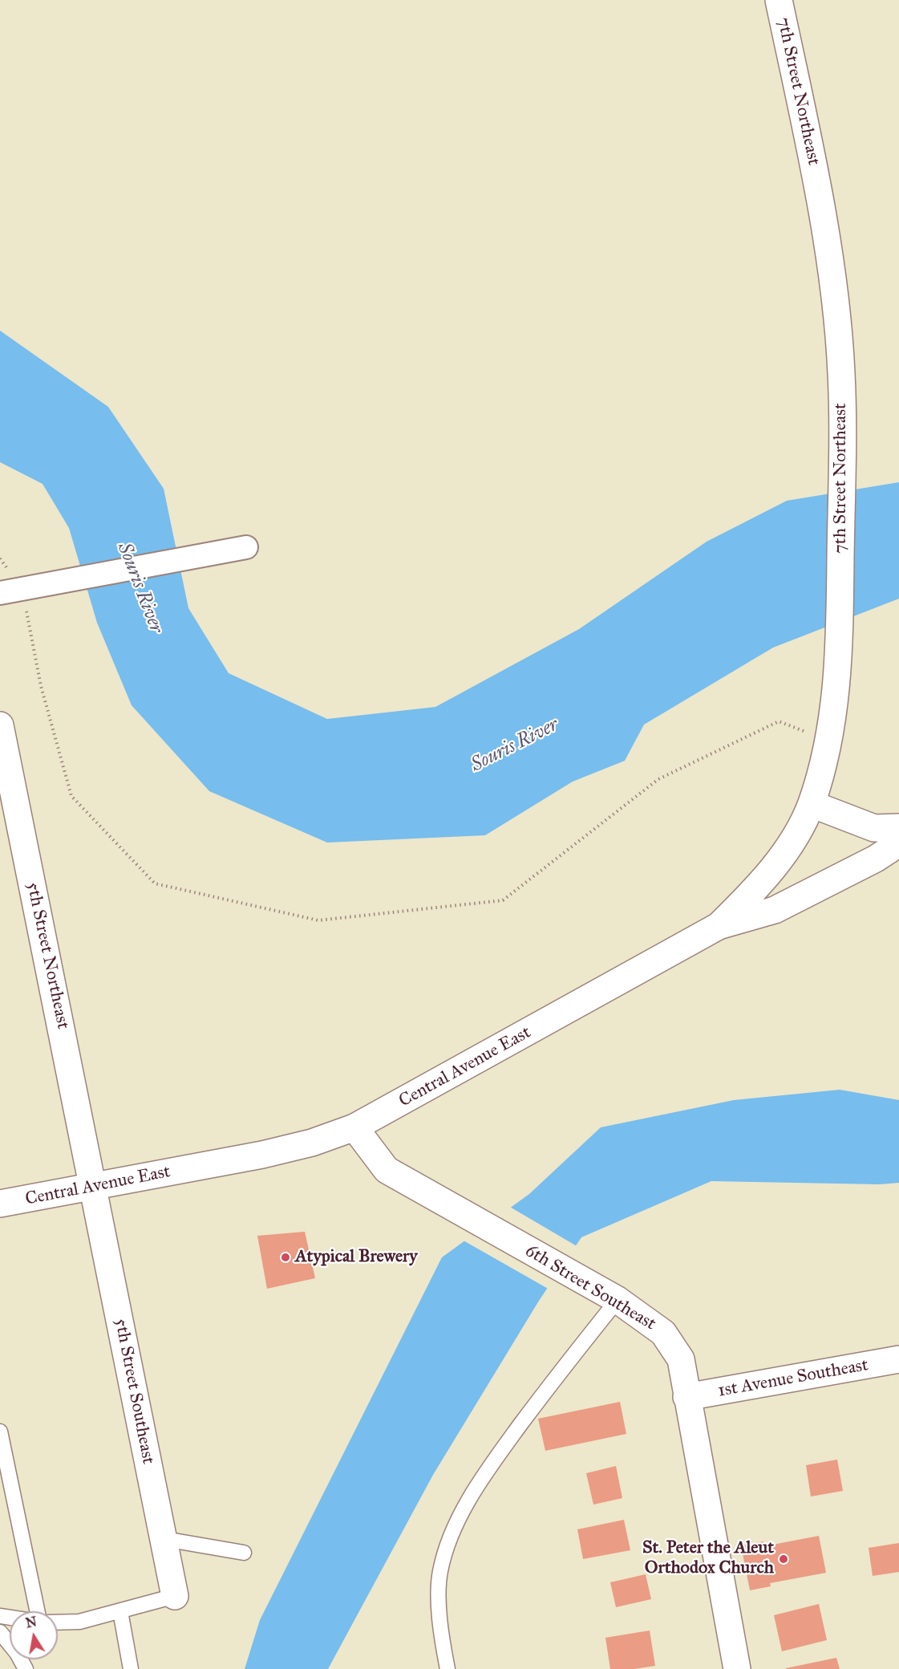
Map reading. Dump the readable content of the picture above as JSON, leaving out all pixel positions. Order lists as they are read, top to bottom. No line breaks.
{"streets":{"street":["7th Street Northeast","5th Street Northeast","Central Avenue East","6th Street Southeast","1st Avenue Southeast","5th Street Southeast"]},"crossings":[["7th Street Northeast","Central Avenue East"],["5th Street Northeast","Central Avenue East"],["5th Street Northeast","5th Street Southeast"],["Central Avenue East","6th Street Southeast"],["Central Avenue East","5th Street Southeast"],["6th Street Southeast","1st Avenue Southeast"]],"water":["Souris River"],"places":["Atypical Brewery","St. Peter the Aleut Orthodox Church"],"north":"top"}
